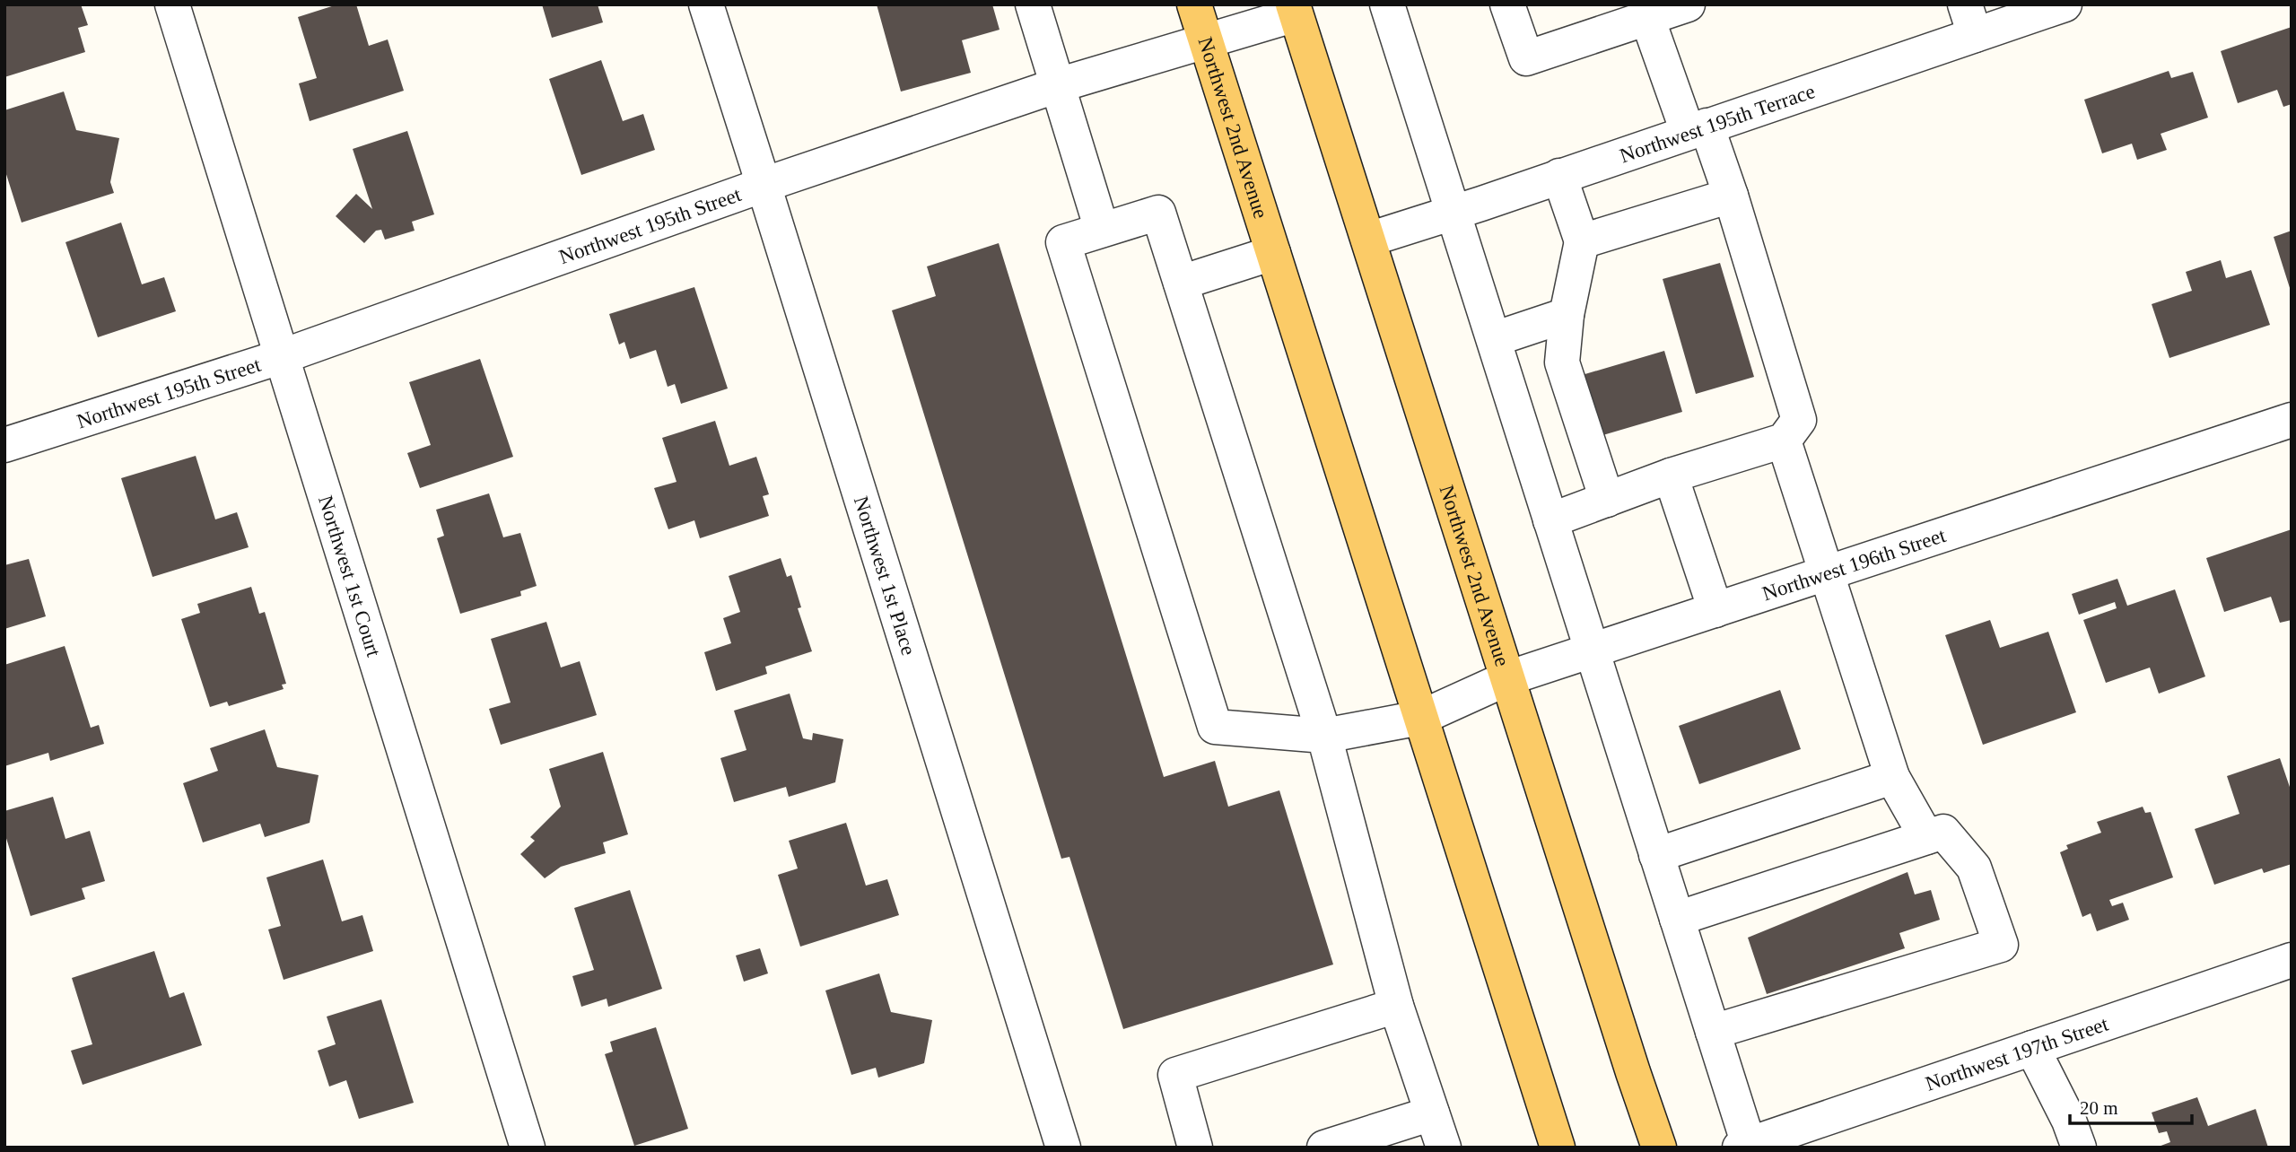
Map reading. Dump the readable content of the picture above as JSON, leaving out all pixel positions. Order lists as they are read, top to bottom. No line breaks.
{"streets":{"main road":["Northwest 2nd Avenue"],"street":["Northwest 195th Terrace","Northwest 195th Street","Northwest 196th Street","Northwest 1st Court","Northwest 1st Place","Northwest 197th Street"]},"crossings":[["Northwest 195th Terrace","Northwest 2nd Avenue"],["Northwest 2nd Avenue","Northwest 195th Street"],["Northwest 2nd Avenue","Northwest 196th Street"],["Northwest 195th Street","Northwest 1st Court"],["Northwest 195th Street","Northwest 1st Place"]],"scale_bar":"20 m"}
